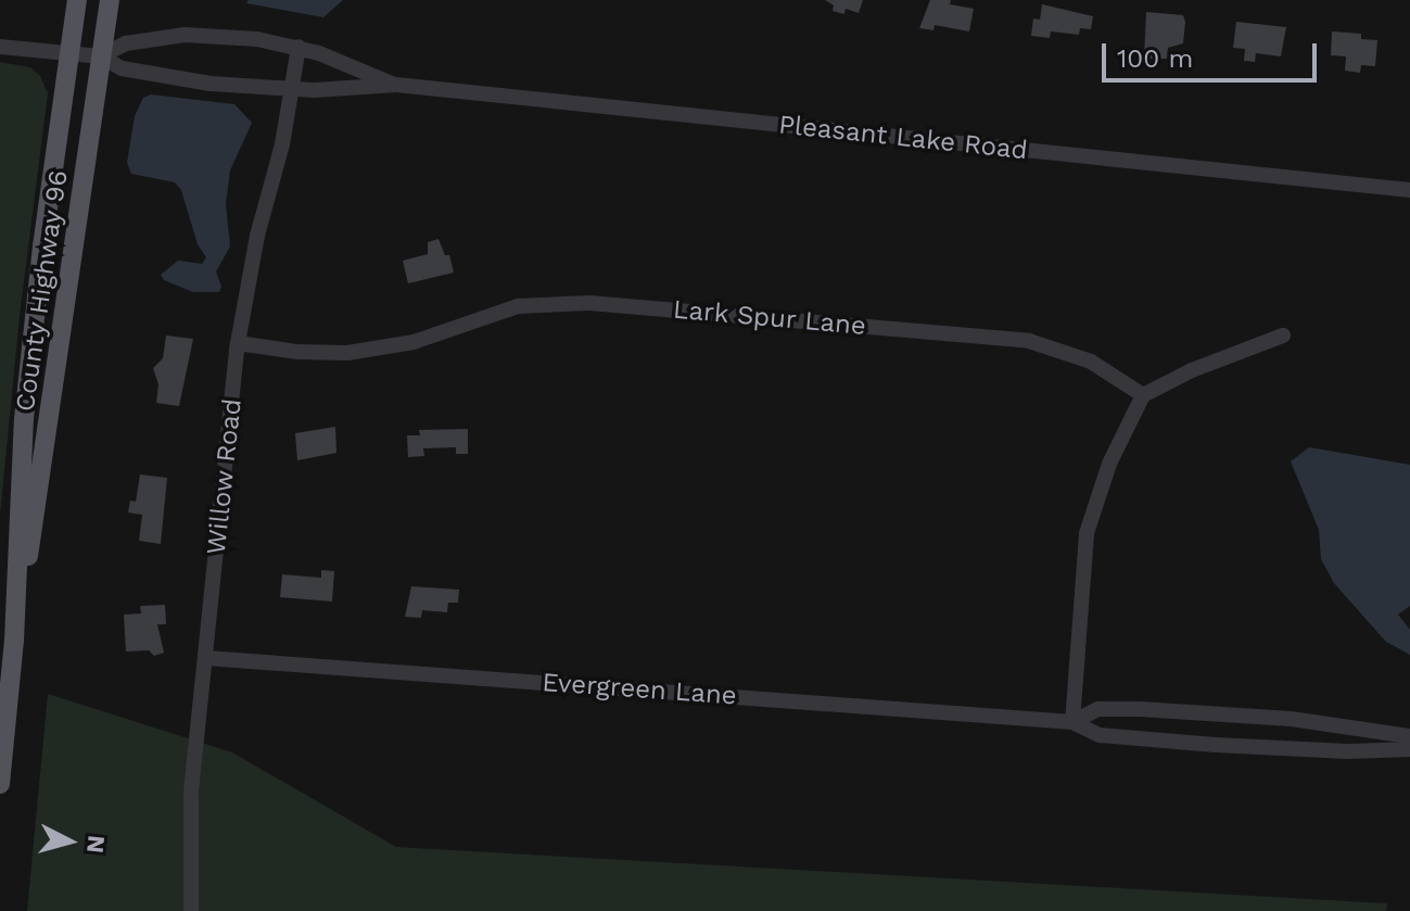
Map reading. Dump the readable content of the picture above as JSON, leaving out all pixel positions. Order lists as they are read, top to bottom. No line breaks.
{"streets":{"main road":["County Highway 96"],"street":["Pleasant Lake Road","Lark Spur Lane","Willow Road","Evergreen Lane"]},"crossings":[["Pleasant Lake Road","County Highway 96"],["Pleasant Lake Road","Willow Road"],["Lark Spur Lane","Willow Road"],["Willow Road","Evergreen Lane"]],"scale_bar":"100 m","north":"right"}
